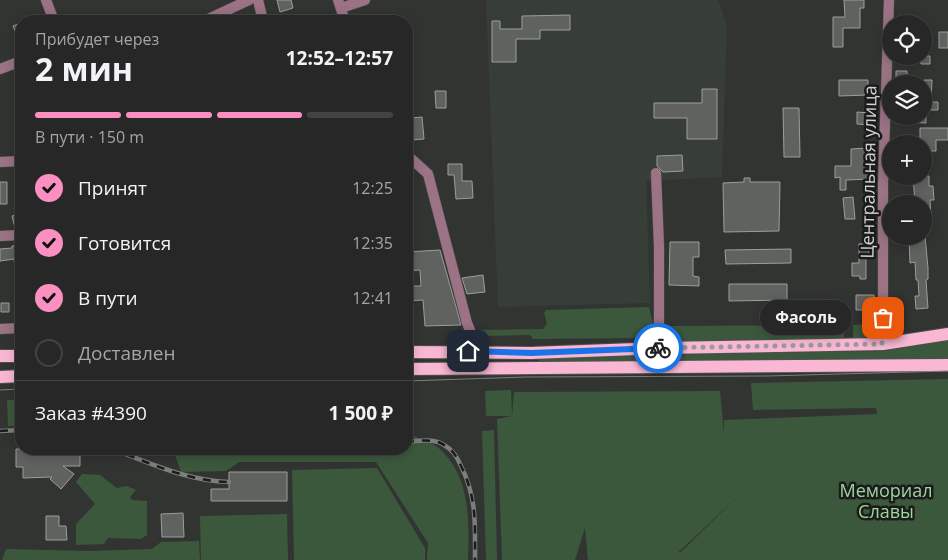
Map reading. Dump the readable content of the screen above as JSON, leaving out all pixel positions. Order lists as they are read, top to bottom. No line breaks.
{"streets":{"street":["Центральная улица"]},"parks":["Мемориал Славы"],"places":["Фасоль"],"page":{"map_buttons":["+","−"],"heading":["2 мин","Прибудет через","12:52–12:57"],"panel":["Заказ #4390","1 500 ₽"],"bar":"В пути · 150 m","list":[["Принят","12:25"],["Готовится","12:35"],["В пути","12:41"],"Доставлен"],"bubble":"Фасоль"}}
